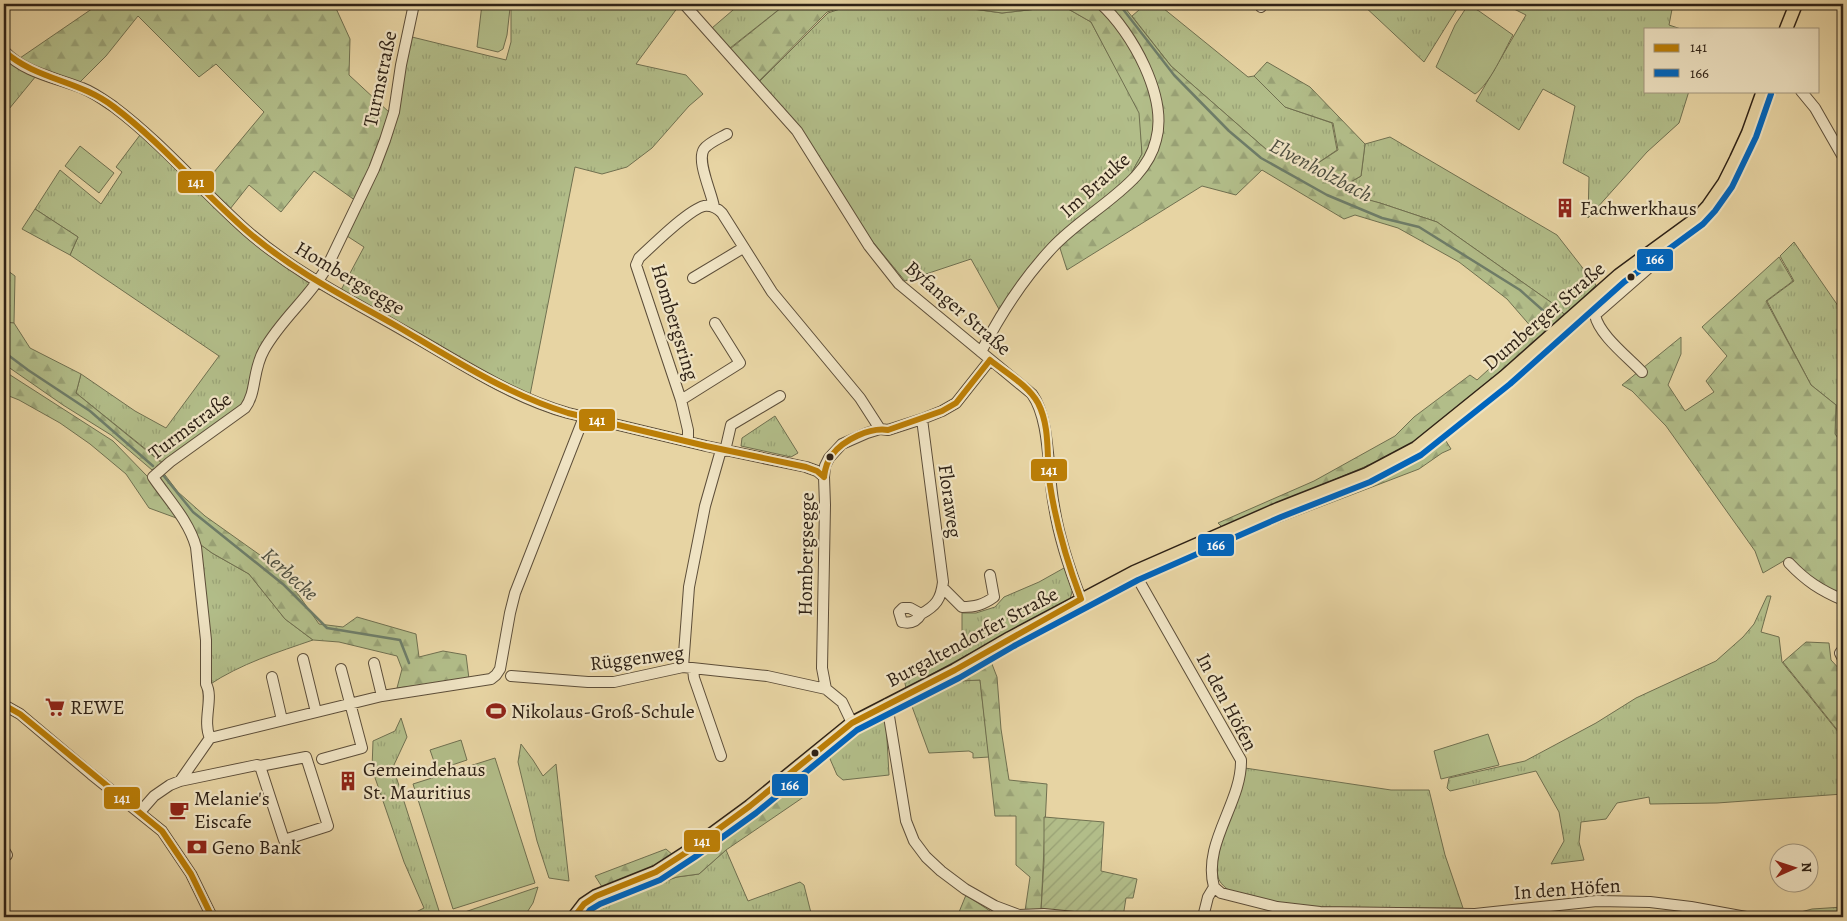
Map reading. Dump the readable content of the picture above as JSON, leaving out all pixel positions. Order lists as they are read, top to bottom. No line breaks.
{"streets":{"main road":["Dumberger Straße","Burgaltendorfer Straße"],"street":["Turmstraße","Im Brauke","Hombergsegge","Byfanger Straße","Hombergsring","Floraweg","Rüggenweg","In den Höfen"]},"crossings":[["Turmstraße","Hombergsegge"],["Im Brauke","Byfanger Straße"],["Hombergsegge","Hombergsring"],["Hombergsegge","Rüggenweg"],["Byfanger Straße","Burgaltendorfer Straße"],["Dumberger Straße","Burgaltendorfer Straße"],["Burgaltendorfer Straße","In den Höfen"]],"water":["Elvenholzbach","Kerbecke"],"places":{"building":["Fachwerkhaus","Gemeindehaus St. Mauritius"],"supermarket":["REWE"],"sports":["Nikolaus-Groß-Schule"],"cafe":["Melanie's Eiscafe"],"bank":["Geno Bank"]},"lines":["transit line 141","transit line 166"],"legend":["141","166"],"north":"right"}
